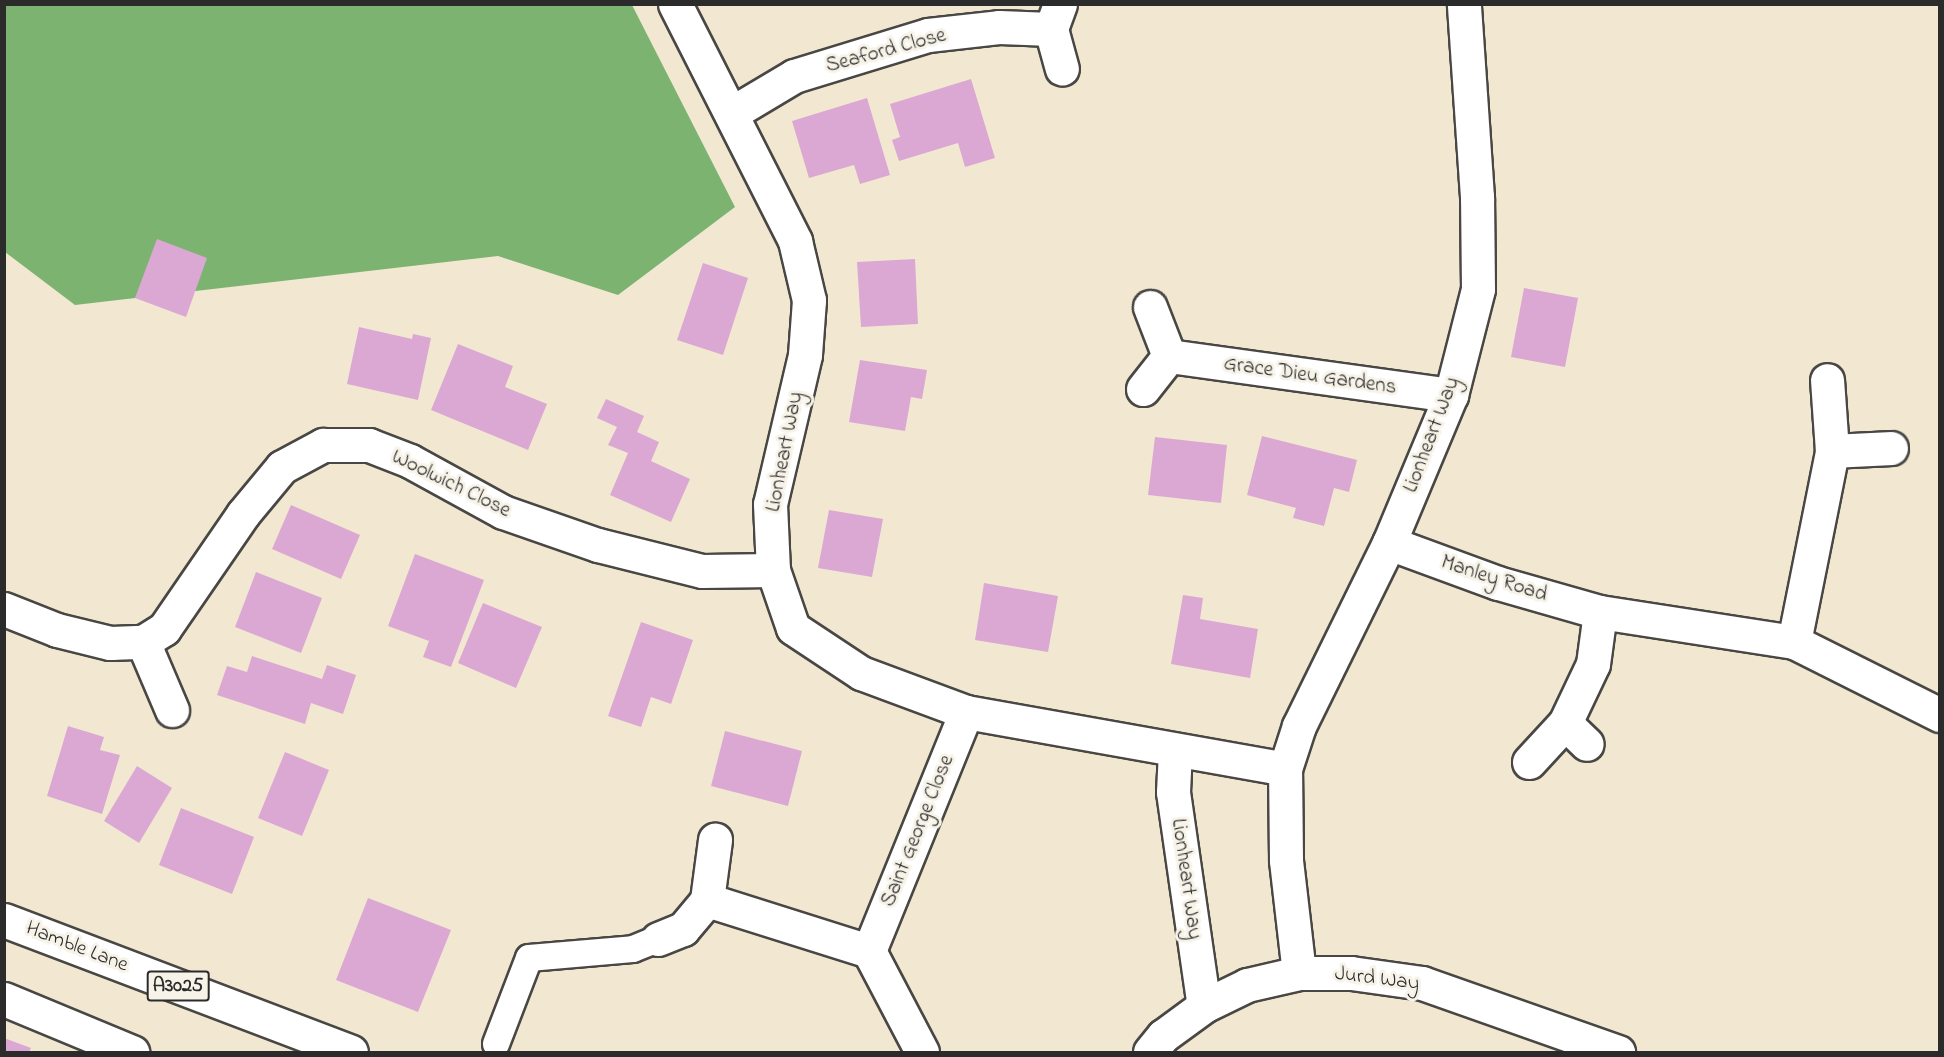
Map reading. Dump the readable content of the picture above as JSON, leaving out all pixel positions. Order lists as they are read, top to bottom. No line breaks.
{"streets":{"street":["Seaford Close","Grace Dieu Gardens","Lionheart Way","Woolwich Close","Manley Road","Saint George Close","Hamble Lane","Jurd Way","A3025"]},"crossings":[["Seaford Close","Lionheart Way"],["Grace Dieu Gardens","Lionheart Way"],["Lionheart Way","Woolwich Close"],["Lionheart Way","Manley Road"],["Lionheart Way","Saint George Close"],["Lionheart Way","Jurd Way"]]}
